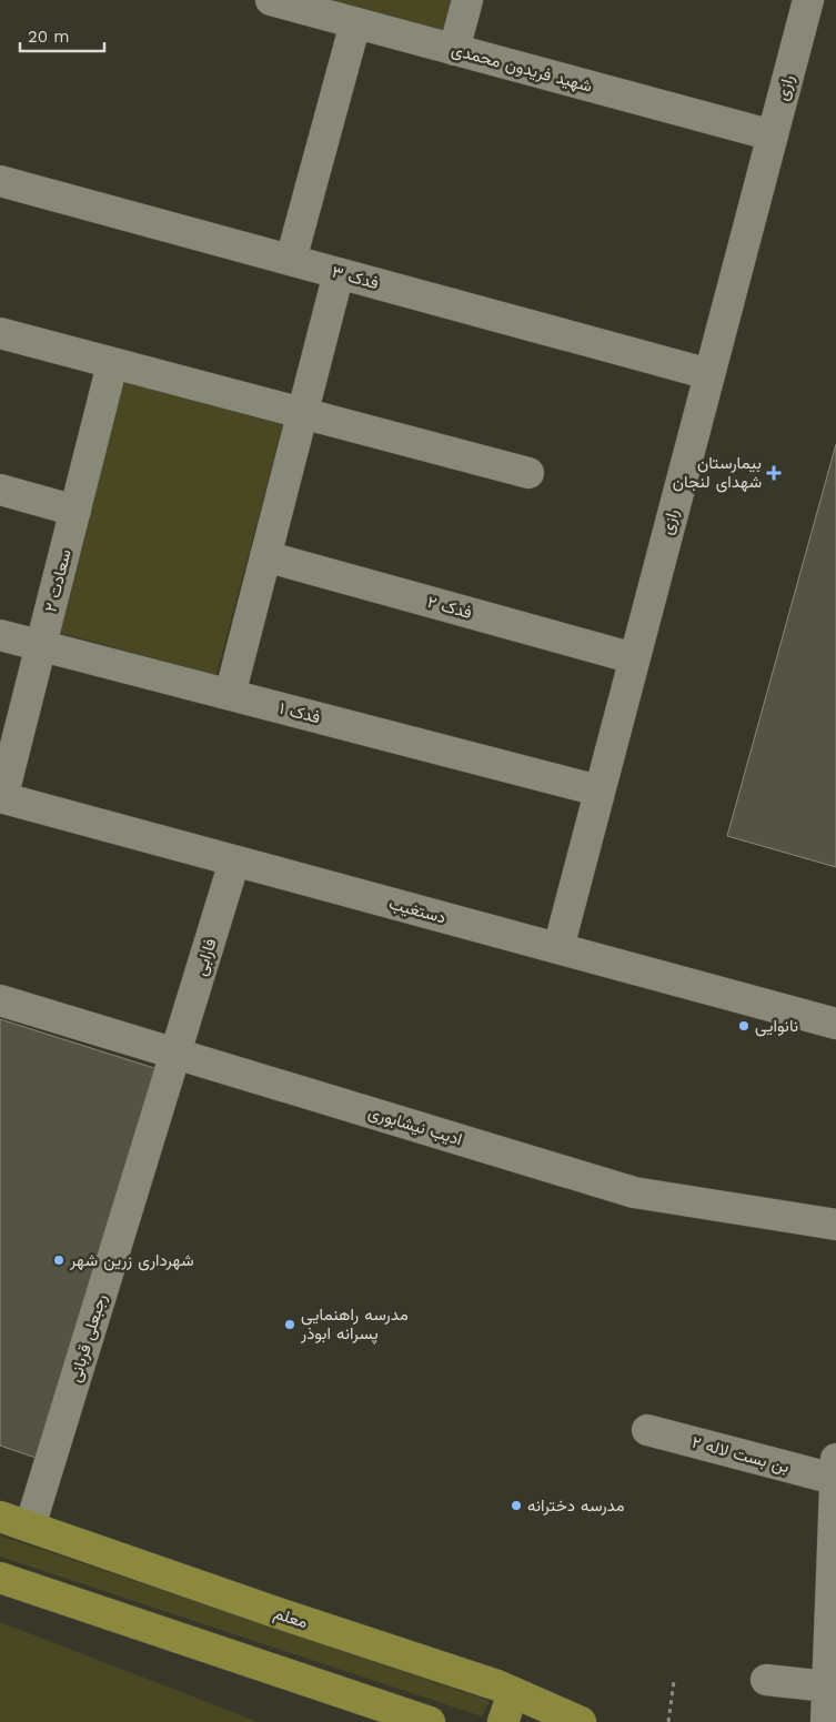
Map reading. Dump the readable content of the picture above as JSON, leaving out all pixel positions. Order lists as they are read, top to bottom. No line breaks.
{"streets":{"main road":["معلم"],"street":["شهید فریدون محمدی","رازی","فدک ۳","سعادت ۲","فدک ۲","فدک ۱","دستغیب","فارابی","ادیب نیشابوری","رجبعلی قربانی","بن بست لاله ۲"]},"crossings":[["شهید فریدون محمدی","رازی"],["رازی","فدک ۳"],["رازی","فدک ۲"],["رازی","فدک ۱"],["رازی","دستغیب"],["سعادت ۲","فدک ۱"],["سعادت ۲","دستغیب"],["دستغیب","فارابی"],["فارابی","ادیب نیشابوری"],["فارابی","رجبعلی قربانی"],["ادیب نیشابوری","رجبعلی قربانی"],["رجبعلی قربانی","معلم"]],"places":{"health":["بیمارستان شهدای لنجان"],"other":["نانوایی","شهرداری زرین شهر","مدرسه راهنمایی پسرانه ابوذر","مدرسه دخترانه"]},"scale_bar":"20 m"}
